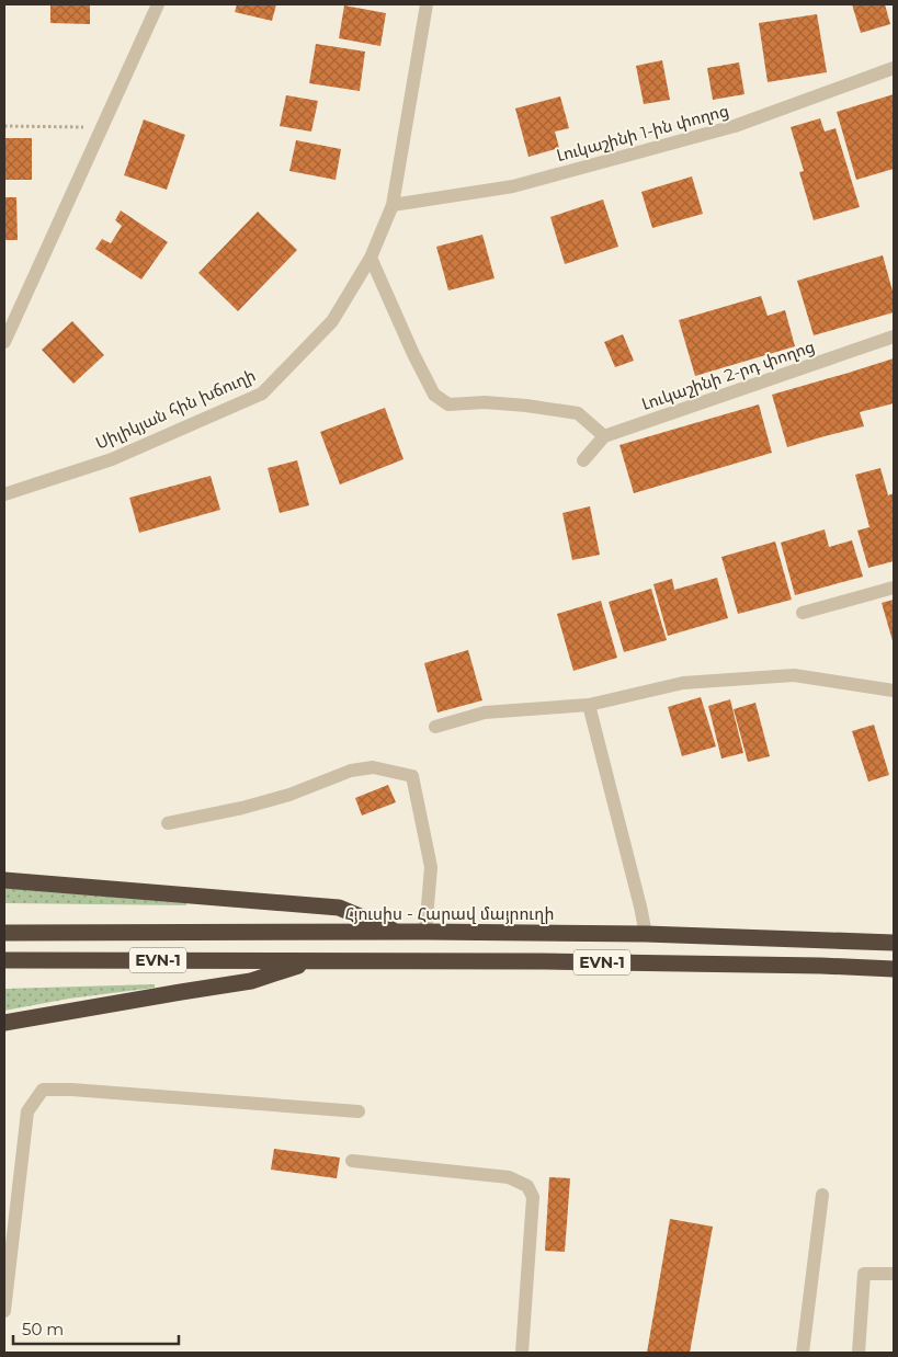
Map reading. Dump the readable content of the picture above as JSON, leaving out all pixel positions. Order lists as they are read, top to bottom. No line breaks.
{"streets":{"highway":["Հյուսիս - Հարավ մայրուղի","EVN-1"],"street":["Լուկաշինի 1-ին փողոց","Լուկաշինի 2-րդ փողոց","Սիլիկյան հին խճուղի"]},"crossings":[["Լուկաշինի 1-ին փողոց","Սիլիկյան հին խճուղի"]],"scale_bar":"50 m"}
